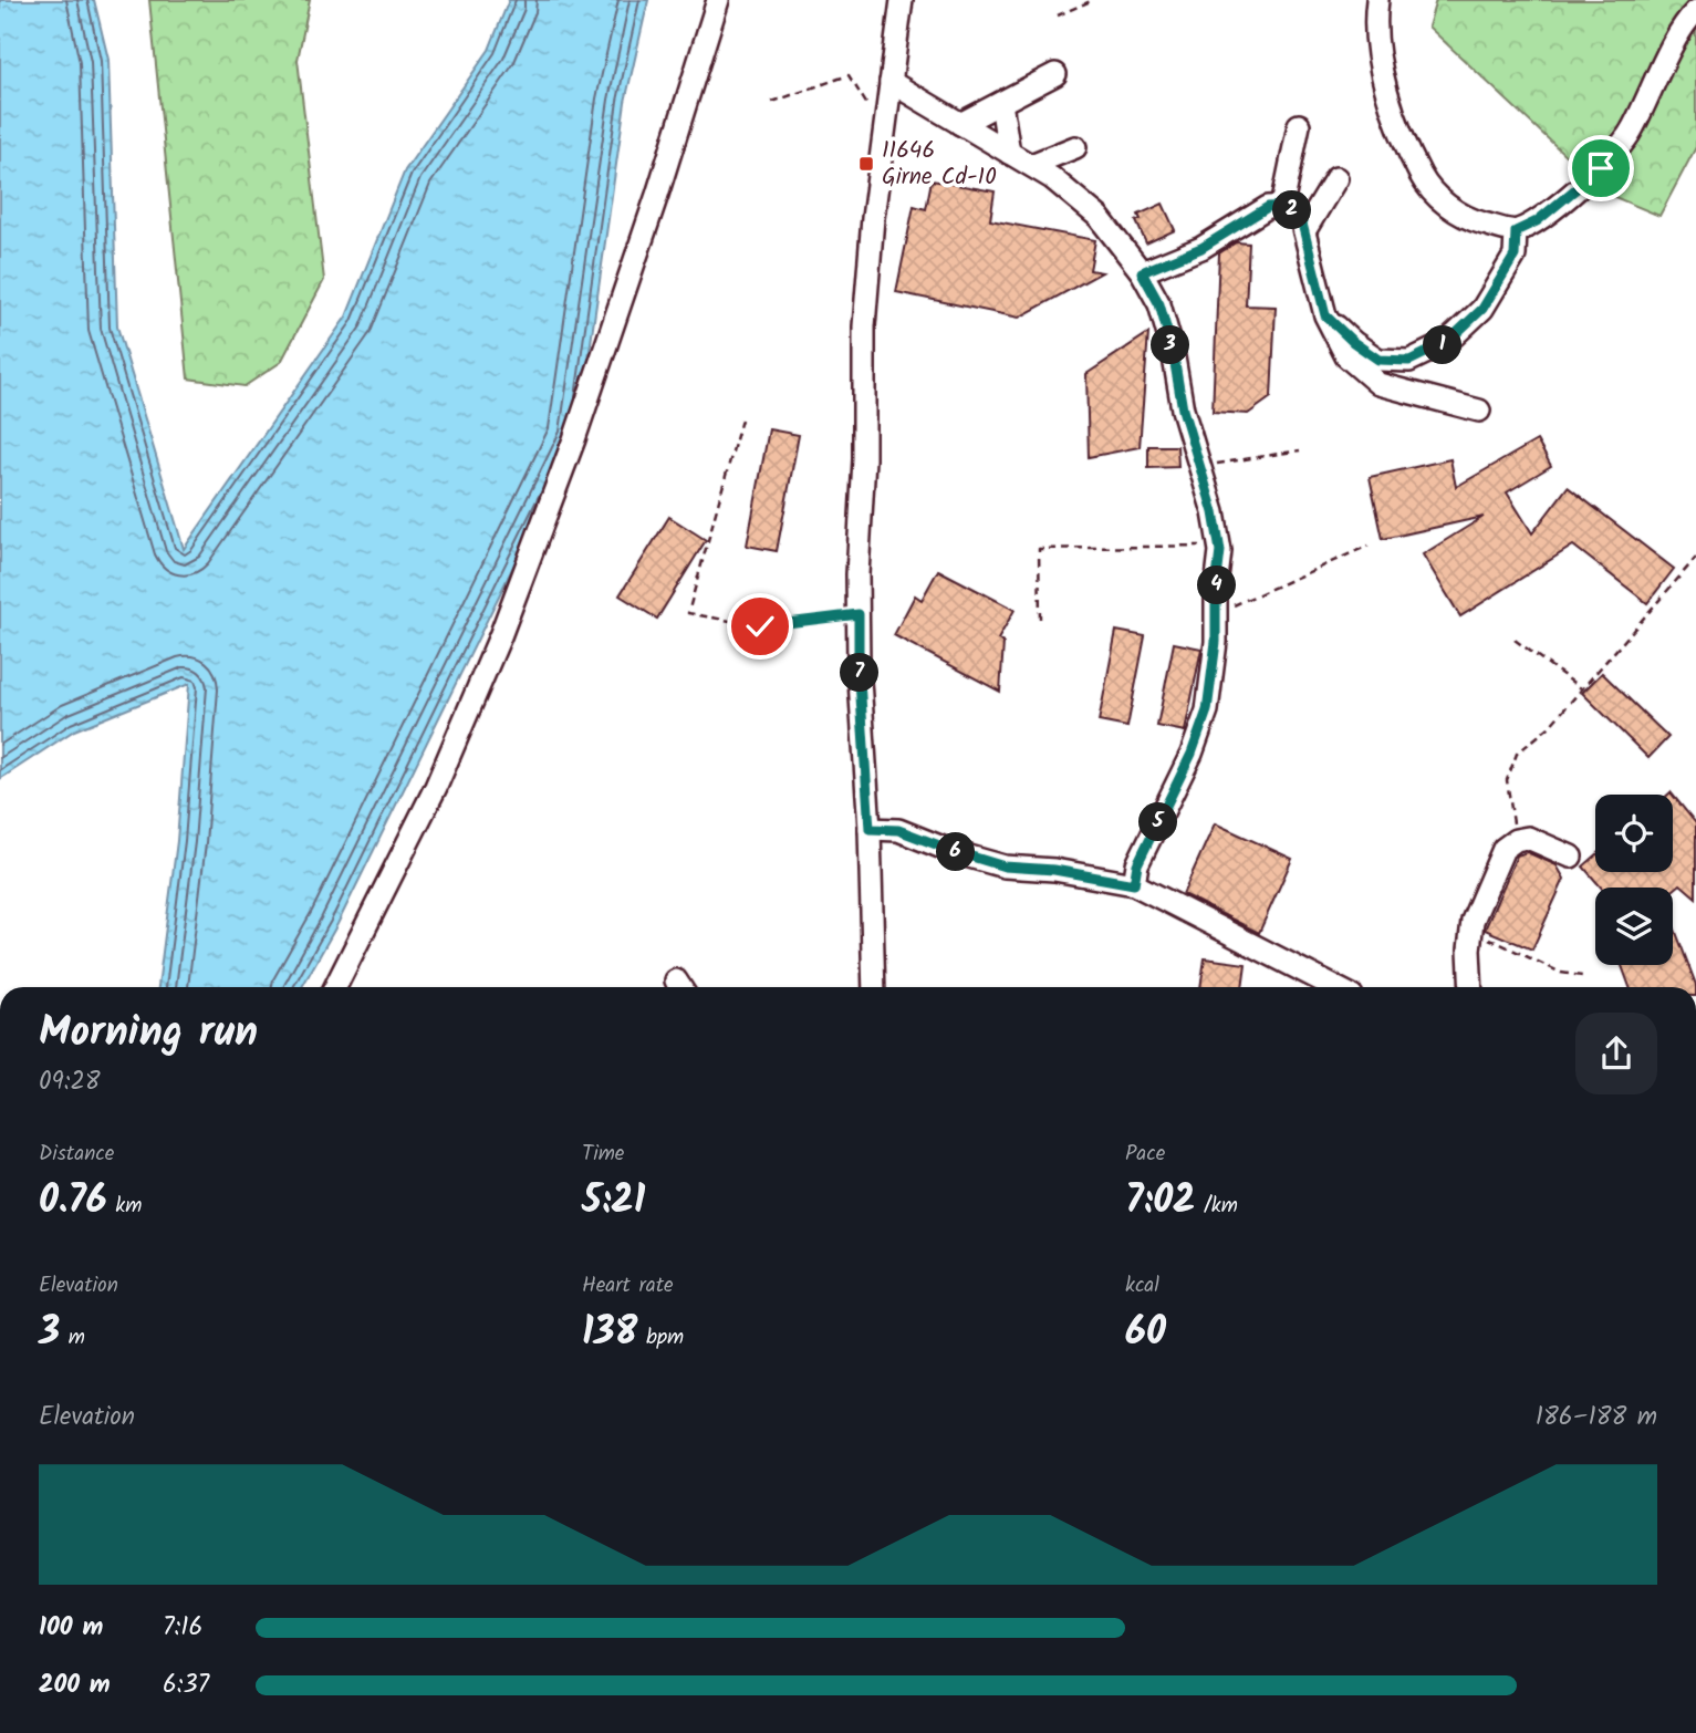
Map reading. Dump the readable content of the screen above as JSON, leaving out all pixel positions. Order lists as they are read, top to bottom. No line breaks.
{"places":{"transit":["11646 Girne Cd-10"]},"page":{"pins":["2","1","3","4","7","5","6"],"heading":["Morning run","09:28"],"stats":[["Distance","0.76 km"],["Time","5:21"],["Pace","7:02 /km"],["Elevation","3 m"],["Heart rate","138 bpm"],["kcal","60"]],"chart":["Elevation","186–188 m"],"list":[{"name":"100 m","note":"7:16"},{"name":"200 m","note":"6:37"}]}}
